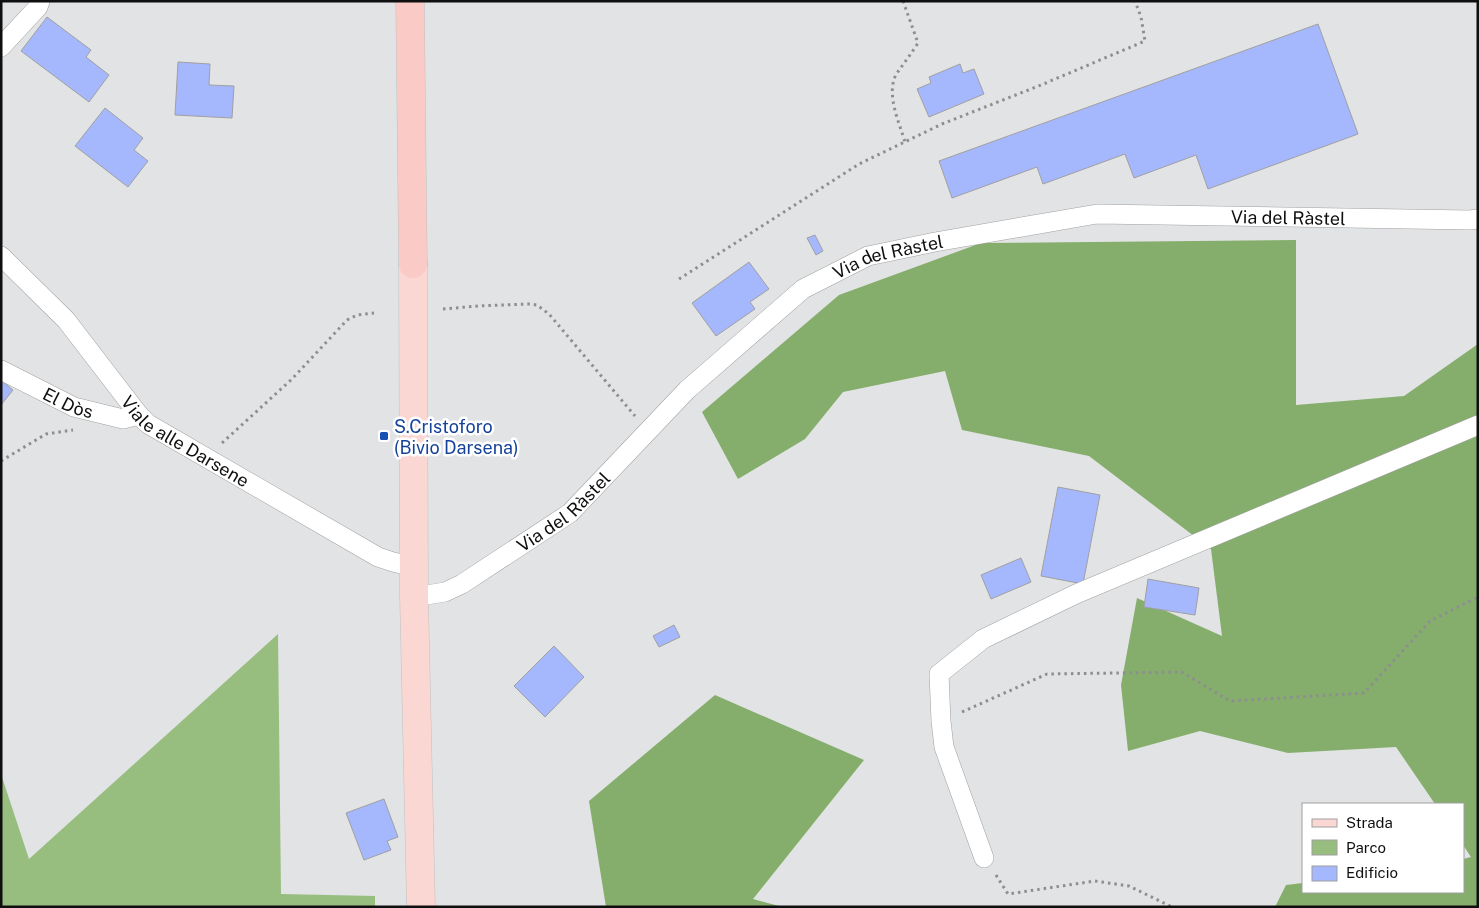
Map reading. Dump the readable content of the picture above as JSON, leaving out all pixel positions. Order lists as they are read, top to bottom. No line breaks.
{"streets":{"street":["Via del Ràstel","El Dòs","Viale alle Darsene"]},"crossings":[["El Dòs","Viale alle Darsene"]],"places":{"transit":["S.Cristoforo (Bivio Darsena)"]},"legend":["Strada","Parco","Edificio"]}
